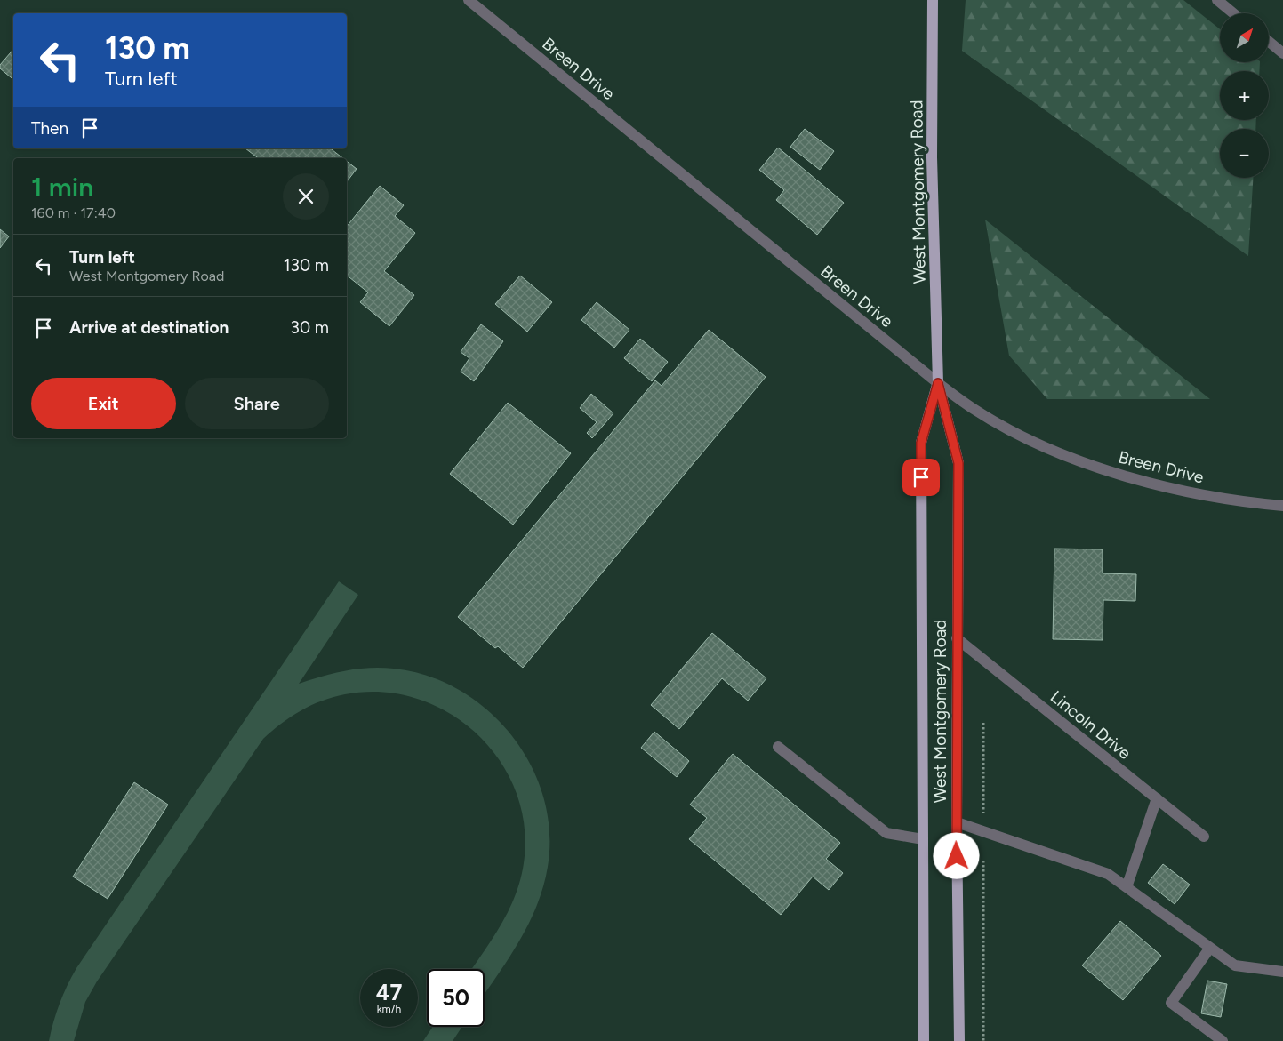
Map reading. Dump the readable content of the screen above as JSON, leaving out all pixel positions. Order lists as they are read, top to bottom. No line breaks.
{"streets":{"main road":["West Montgomery Road"],"street":["Breen Drive","Lincoln Drive"]},"crossings":[["Breen Drive","West Montgomery Road"],["West Montgomery Road","Lincoln Drive"]],"north":"top right","page":{"map_buttons":["+","−"],"turn":["130 m","Turn left"],"then":"Then","heading":["1 min","160 m · 17:40"],"list":[{"name":"Turn left","note":"West Montgomery Road","value":"130 m"},{"name":"Arrive at destination","value":"30 m"}],"buttons":["Exit","Share"],"speed":"47 km/h","limit":"50"}}
